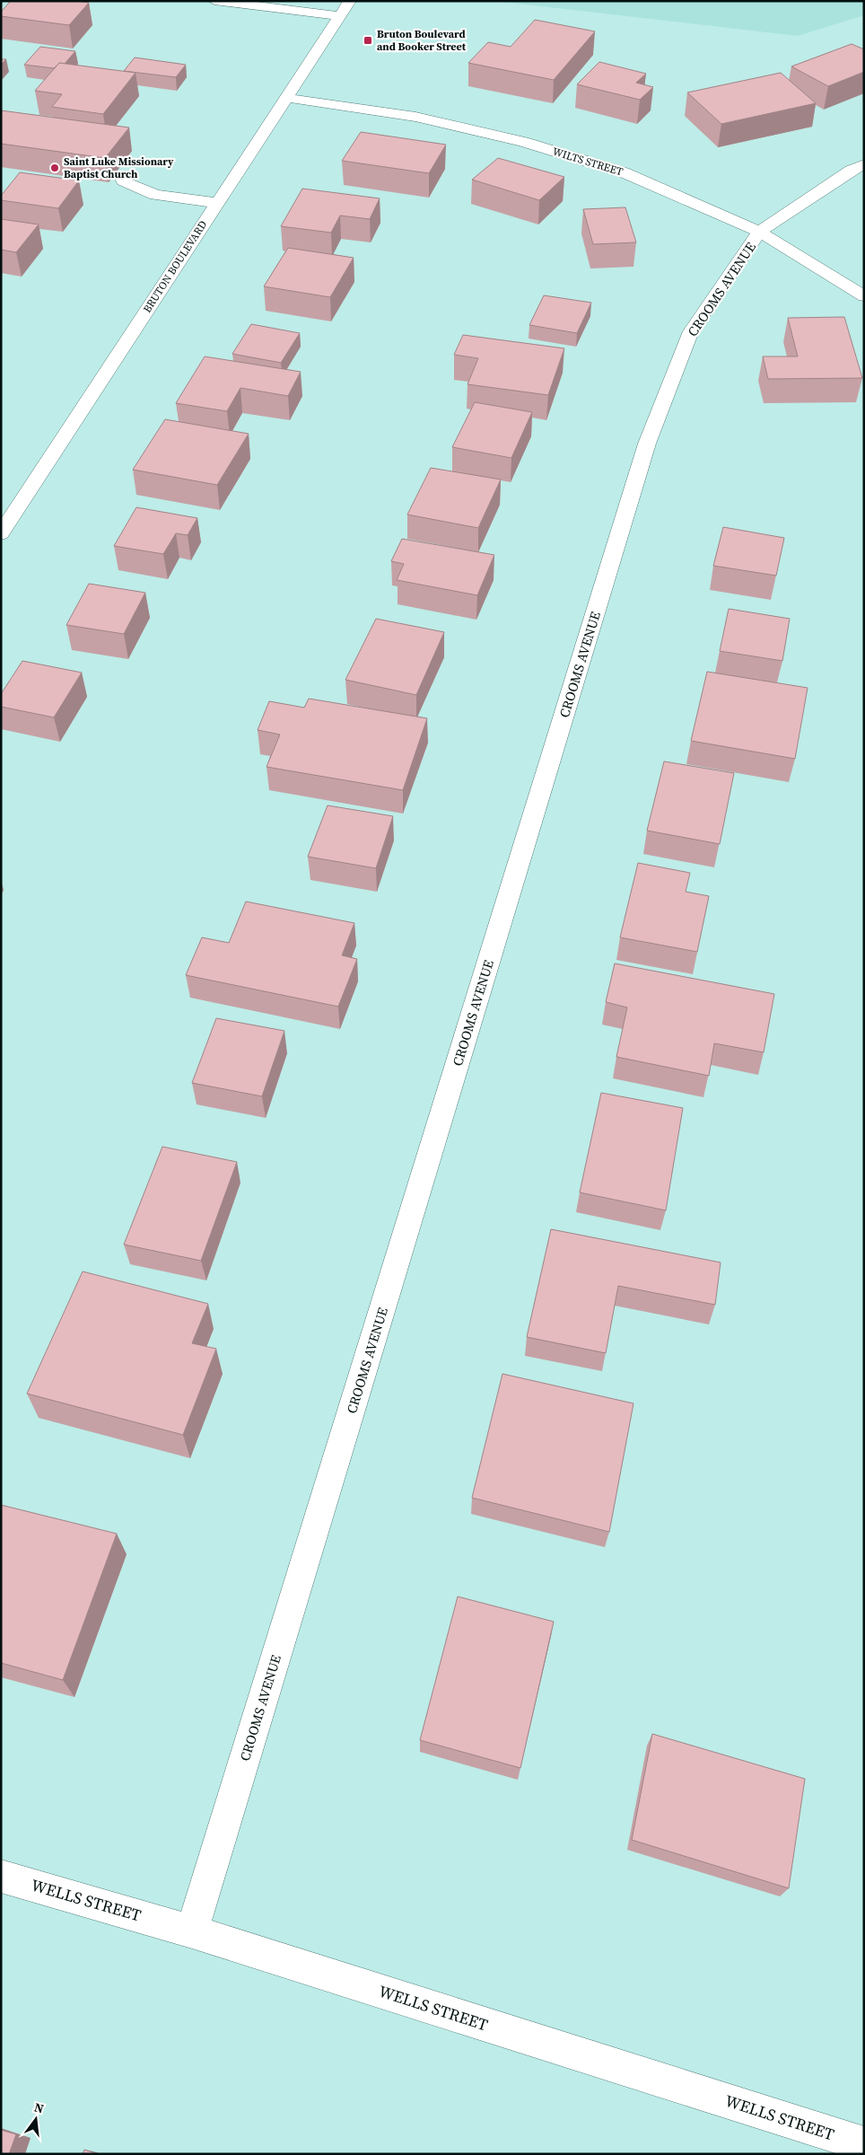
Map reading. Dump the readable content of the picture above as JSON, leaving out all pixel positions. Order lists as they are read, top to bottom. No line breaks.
{"streets":{"street":["WILTS STREET","BRUTON BOULEVARD","CROOMS AVENUE","WELLS STREET"]},"crossings":[["WILTS STREET","BRUTON BOULEVARD"],["WILTS STREET","CROOMS AVENUE"],["CROOMS AVENUE","WELLS STREET"]],"places":{"transit":["Bruton Boulevard and Booker Street"],"other":["Saint Luke Missionary Baptist Church"]},"north":"top"}
